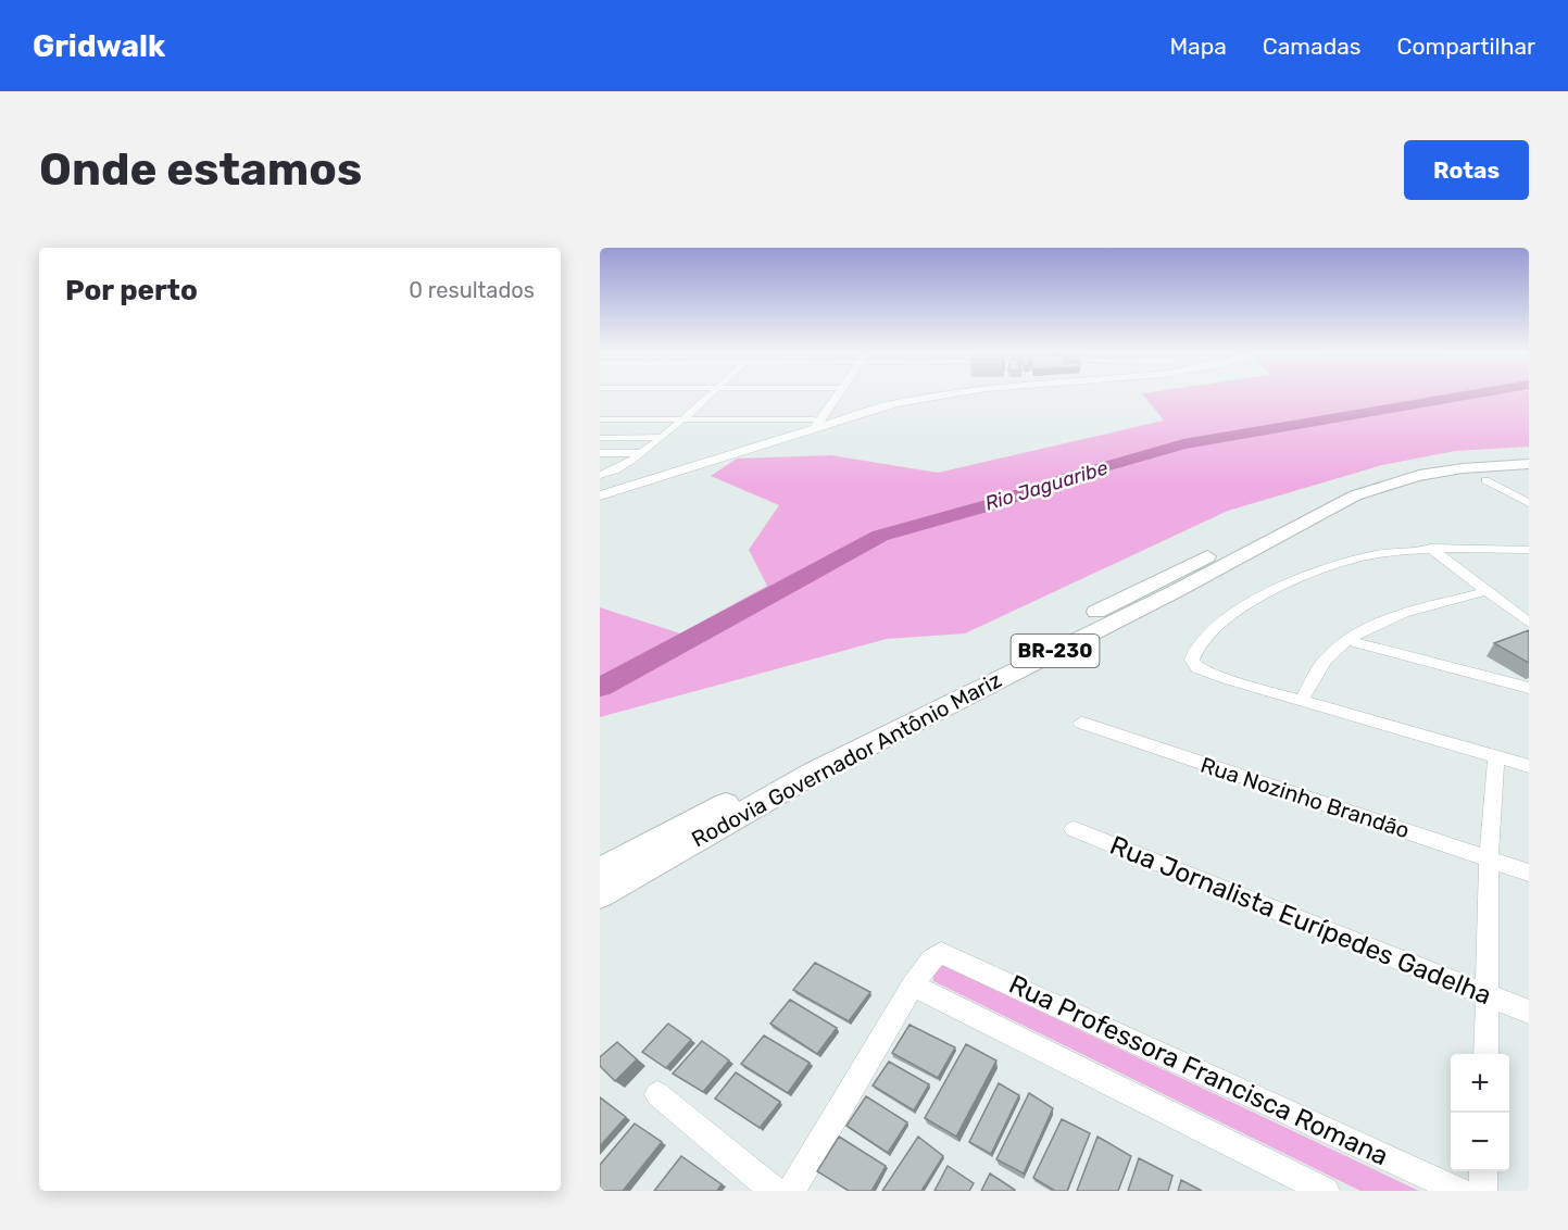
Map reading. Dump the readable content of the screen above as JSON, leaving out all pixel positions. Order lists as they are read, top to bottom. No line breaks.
{"streets":{"highway":["BR-230","Rodovia Governador Antônio Mariz"],"street":["Rua Nozinho Brandão","Rua Jornalista Eurípedes Gadelha","Rua Professora Francisca Romana"]},"water":["Rio Jaguaribe"],"page":{"header":"Gridwalk","nav":["Mapa","Camadas","Compartilhar"],"buttons":"Rotas","title":"Onde estamos","heading":["Por perto","0 resultados"],"map_buttons":["+","−"]}}
